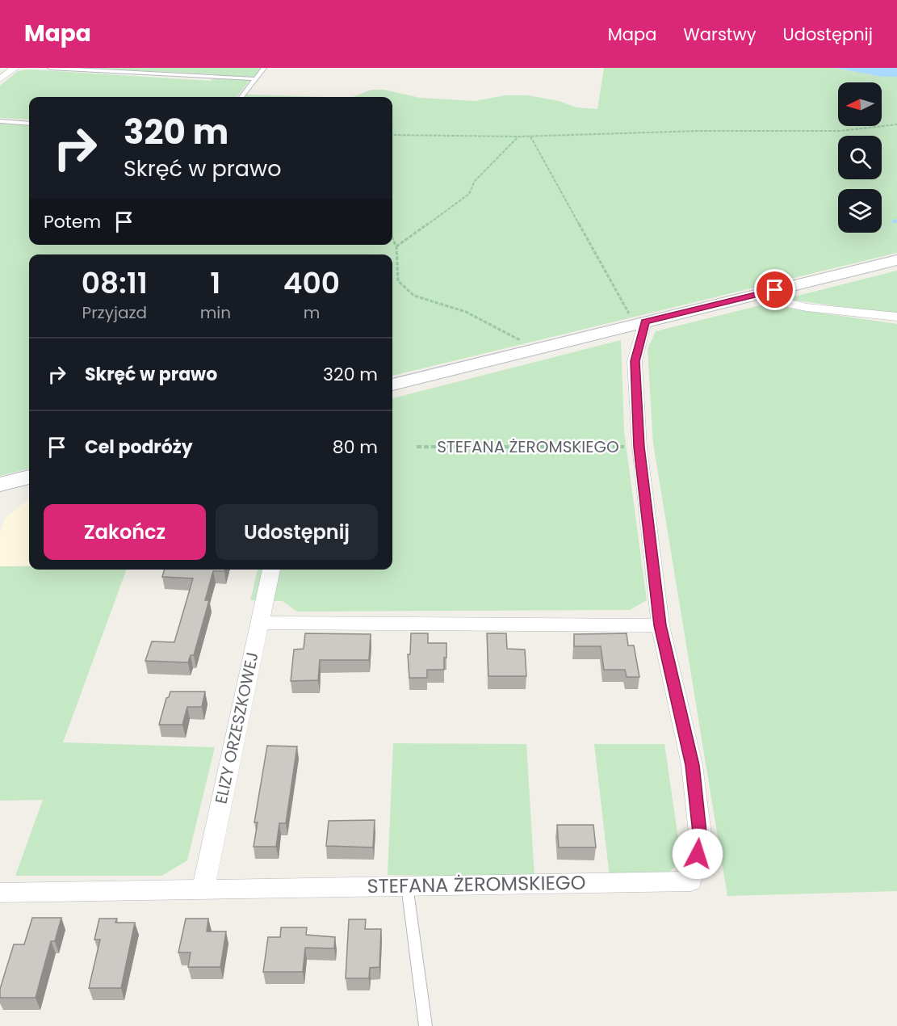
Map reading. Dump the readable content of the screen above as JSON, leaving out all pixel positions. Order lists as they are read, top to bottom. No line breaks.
{"streets":{"street":["STEFANA ŻEROMSKIEGO","ELIZY ORZESZKOWEJ"]},"crossings":[["STEFANA ŻEROMSKIEGO","ELIZY ORZESZKOWEJ"]],"north":"left","page":{"header":"Mapa","nav":["Mapa","Warstwy","Udostępnij"],"turn":["320 m","Skręć w prawo"],"then":"Potem","eta":["08:11","Przyjazd","1","min","400","m"],"list":[{"name":"Skręć w prawo","value":"320 m"},{"name":"Cel podróży","value":"80 m"}],"buttons":["Zakończ","Udostępnij"]}}
